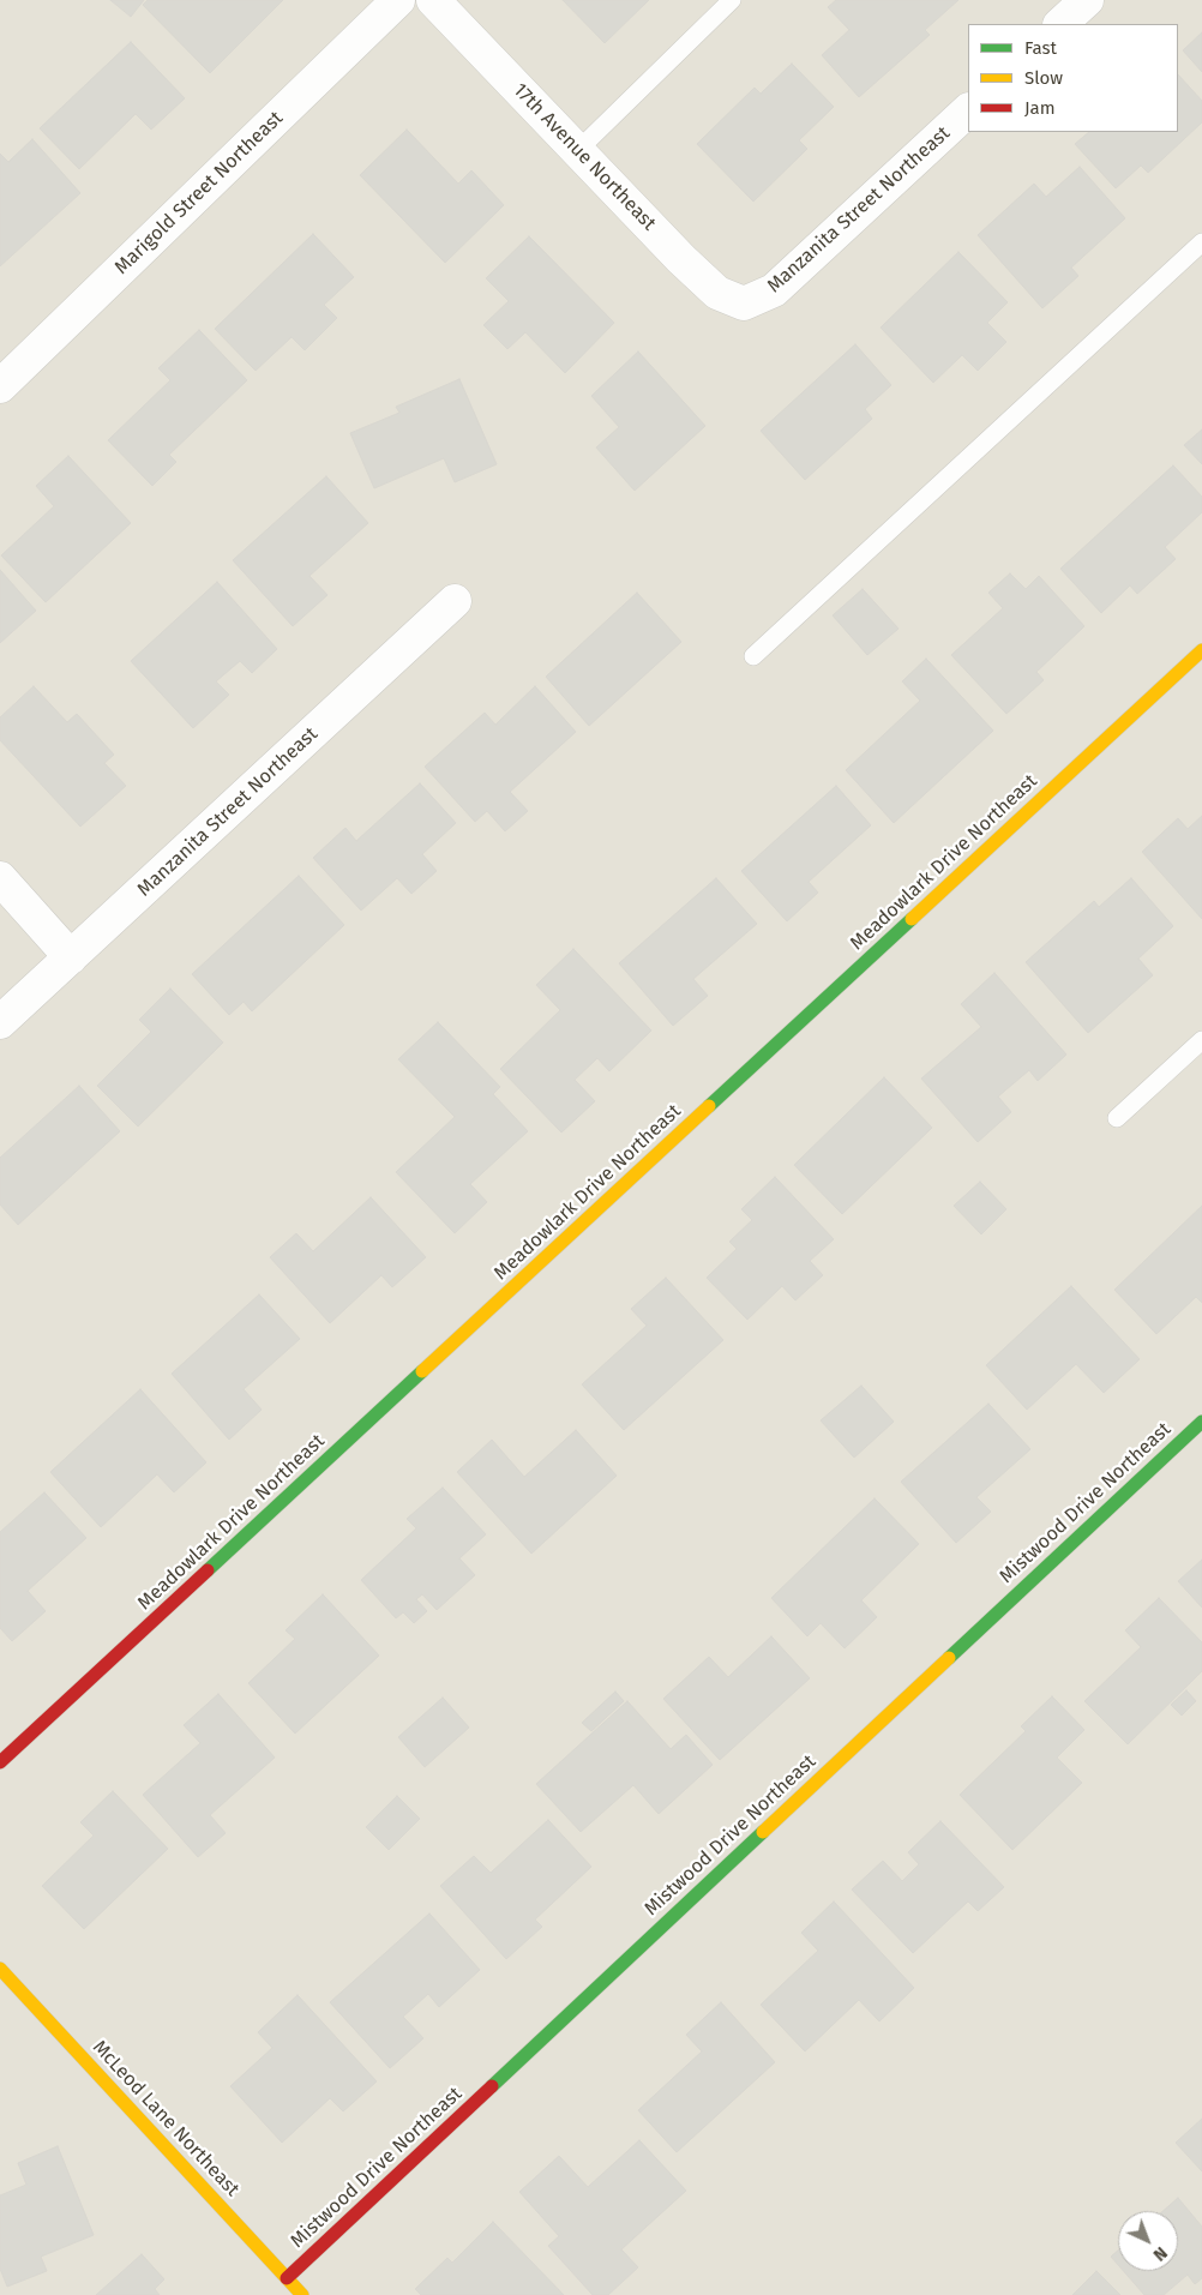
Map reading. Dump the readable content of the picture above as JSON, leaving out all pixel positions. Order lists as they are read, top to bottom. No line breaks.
{"streets":{"street":["17th Avenue Northeast","Marigold Street Northeast","Manzanita Street Northeast","Meadowlark Drive Northeast","Mistwood Drive Northeast","McLeod Lane Northeast"]},"crossings":[["17th Avenue Northeast","Manzanita Street Northeast"],["Mistwood Drive Northeast","McLeod Lane Northeast"]],"legend":["Fast","Slow","Jam"],"north":"bottom right"}
